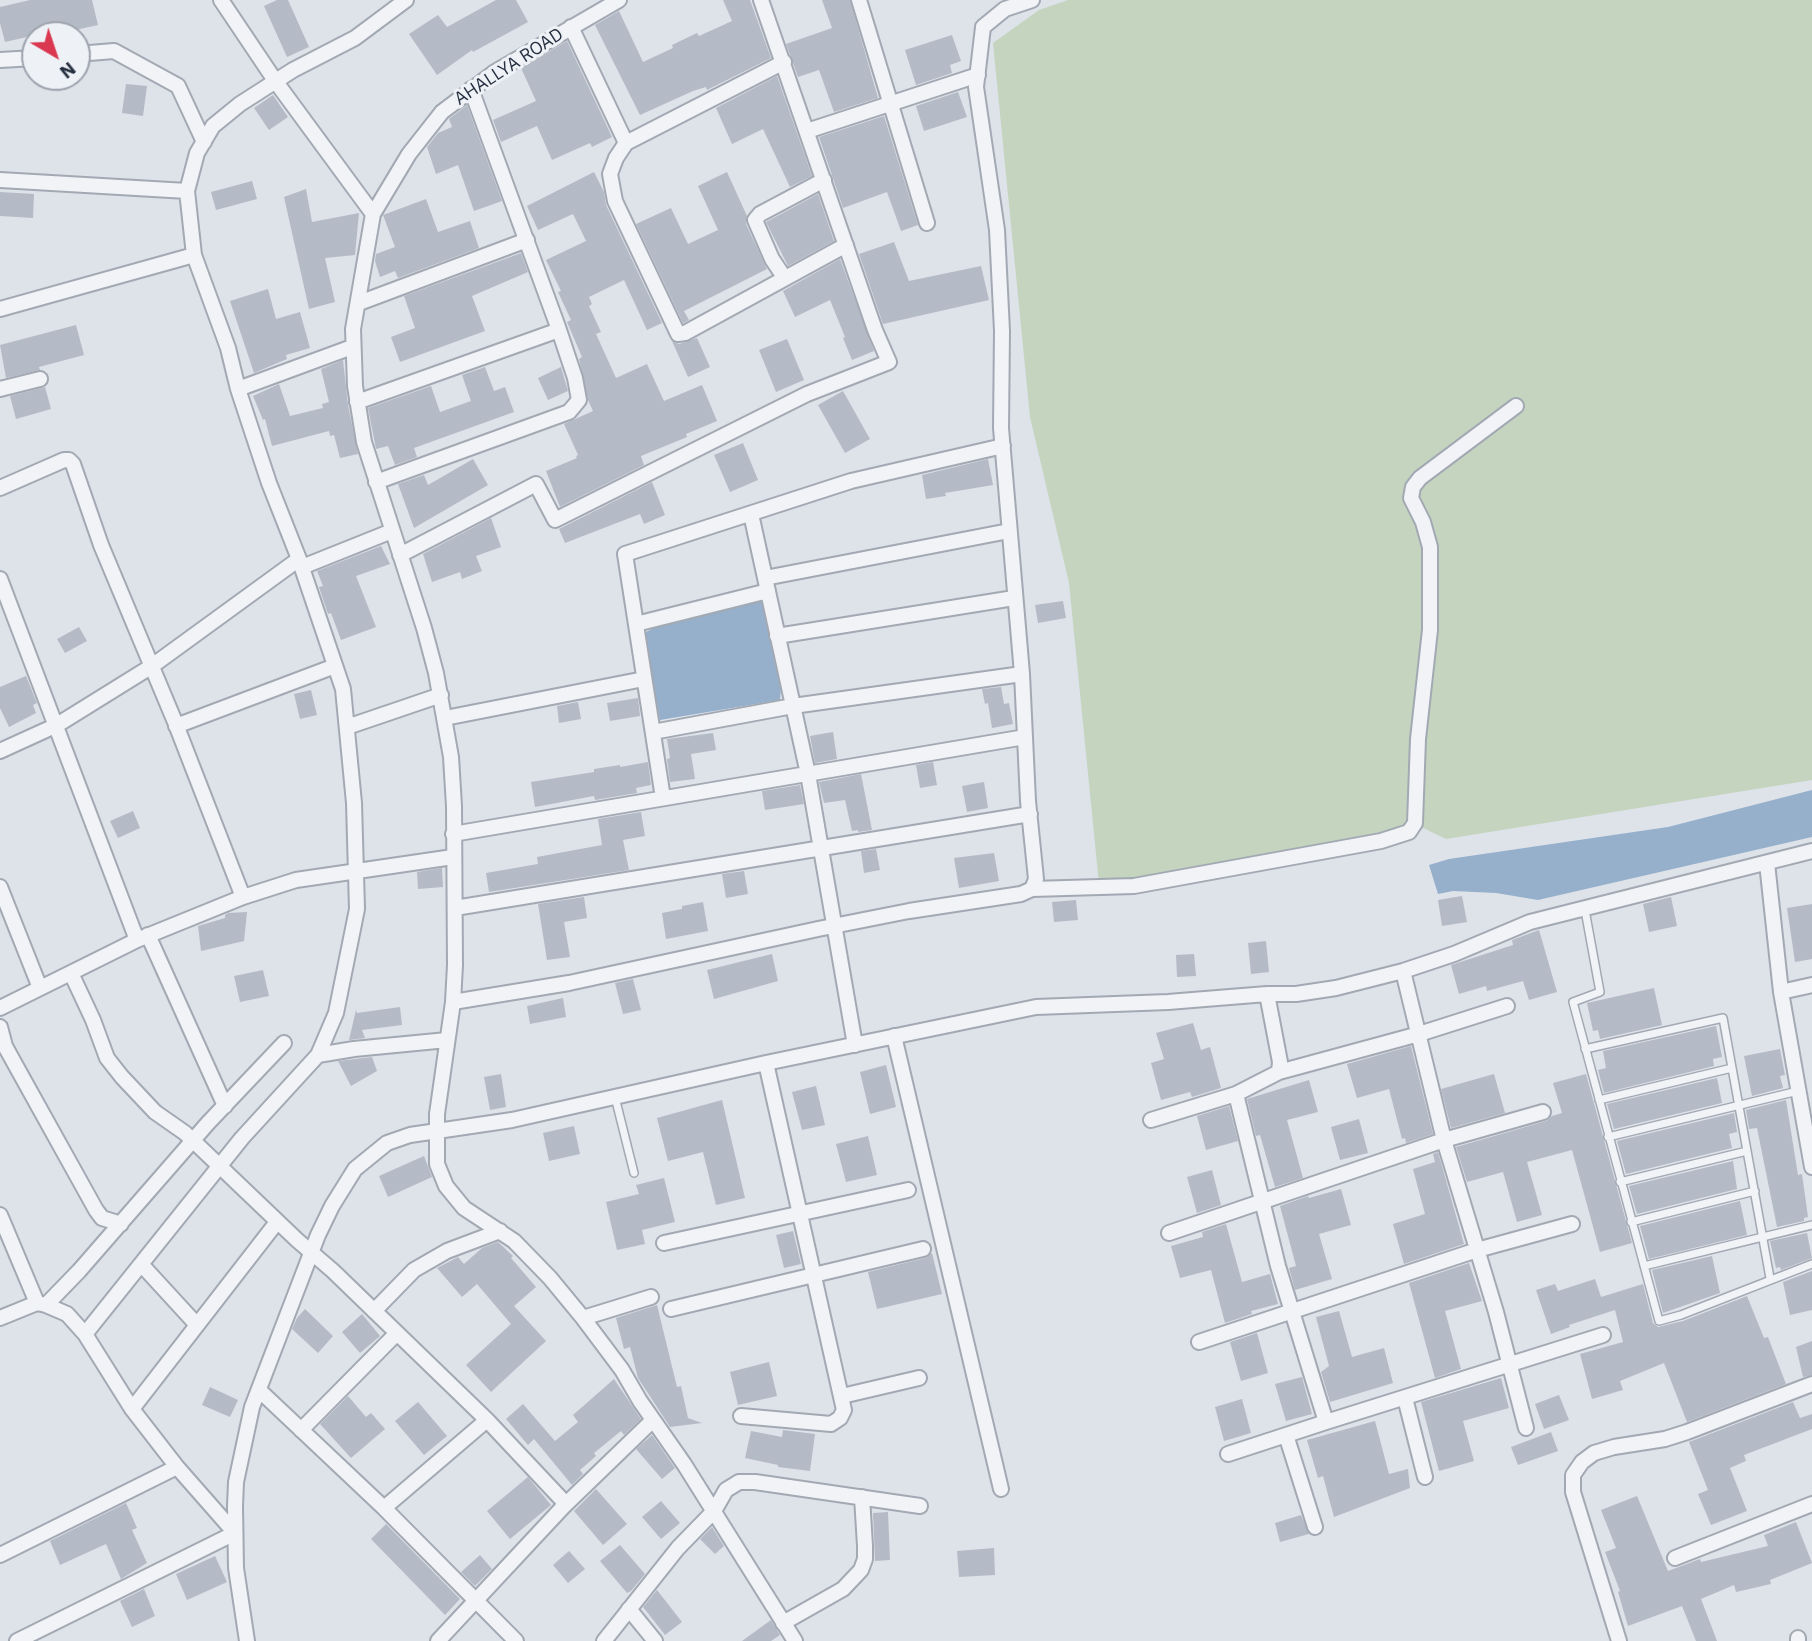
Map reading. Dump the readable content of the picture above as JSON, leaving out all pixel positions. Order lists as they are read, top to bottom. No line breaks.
{"streets":{"street":["AHALLYA ROAD"]},"north":"bottom right"}
